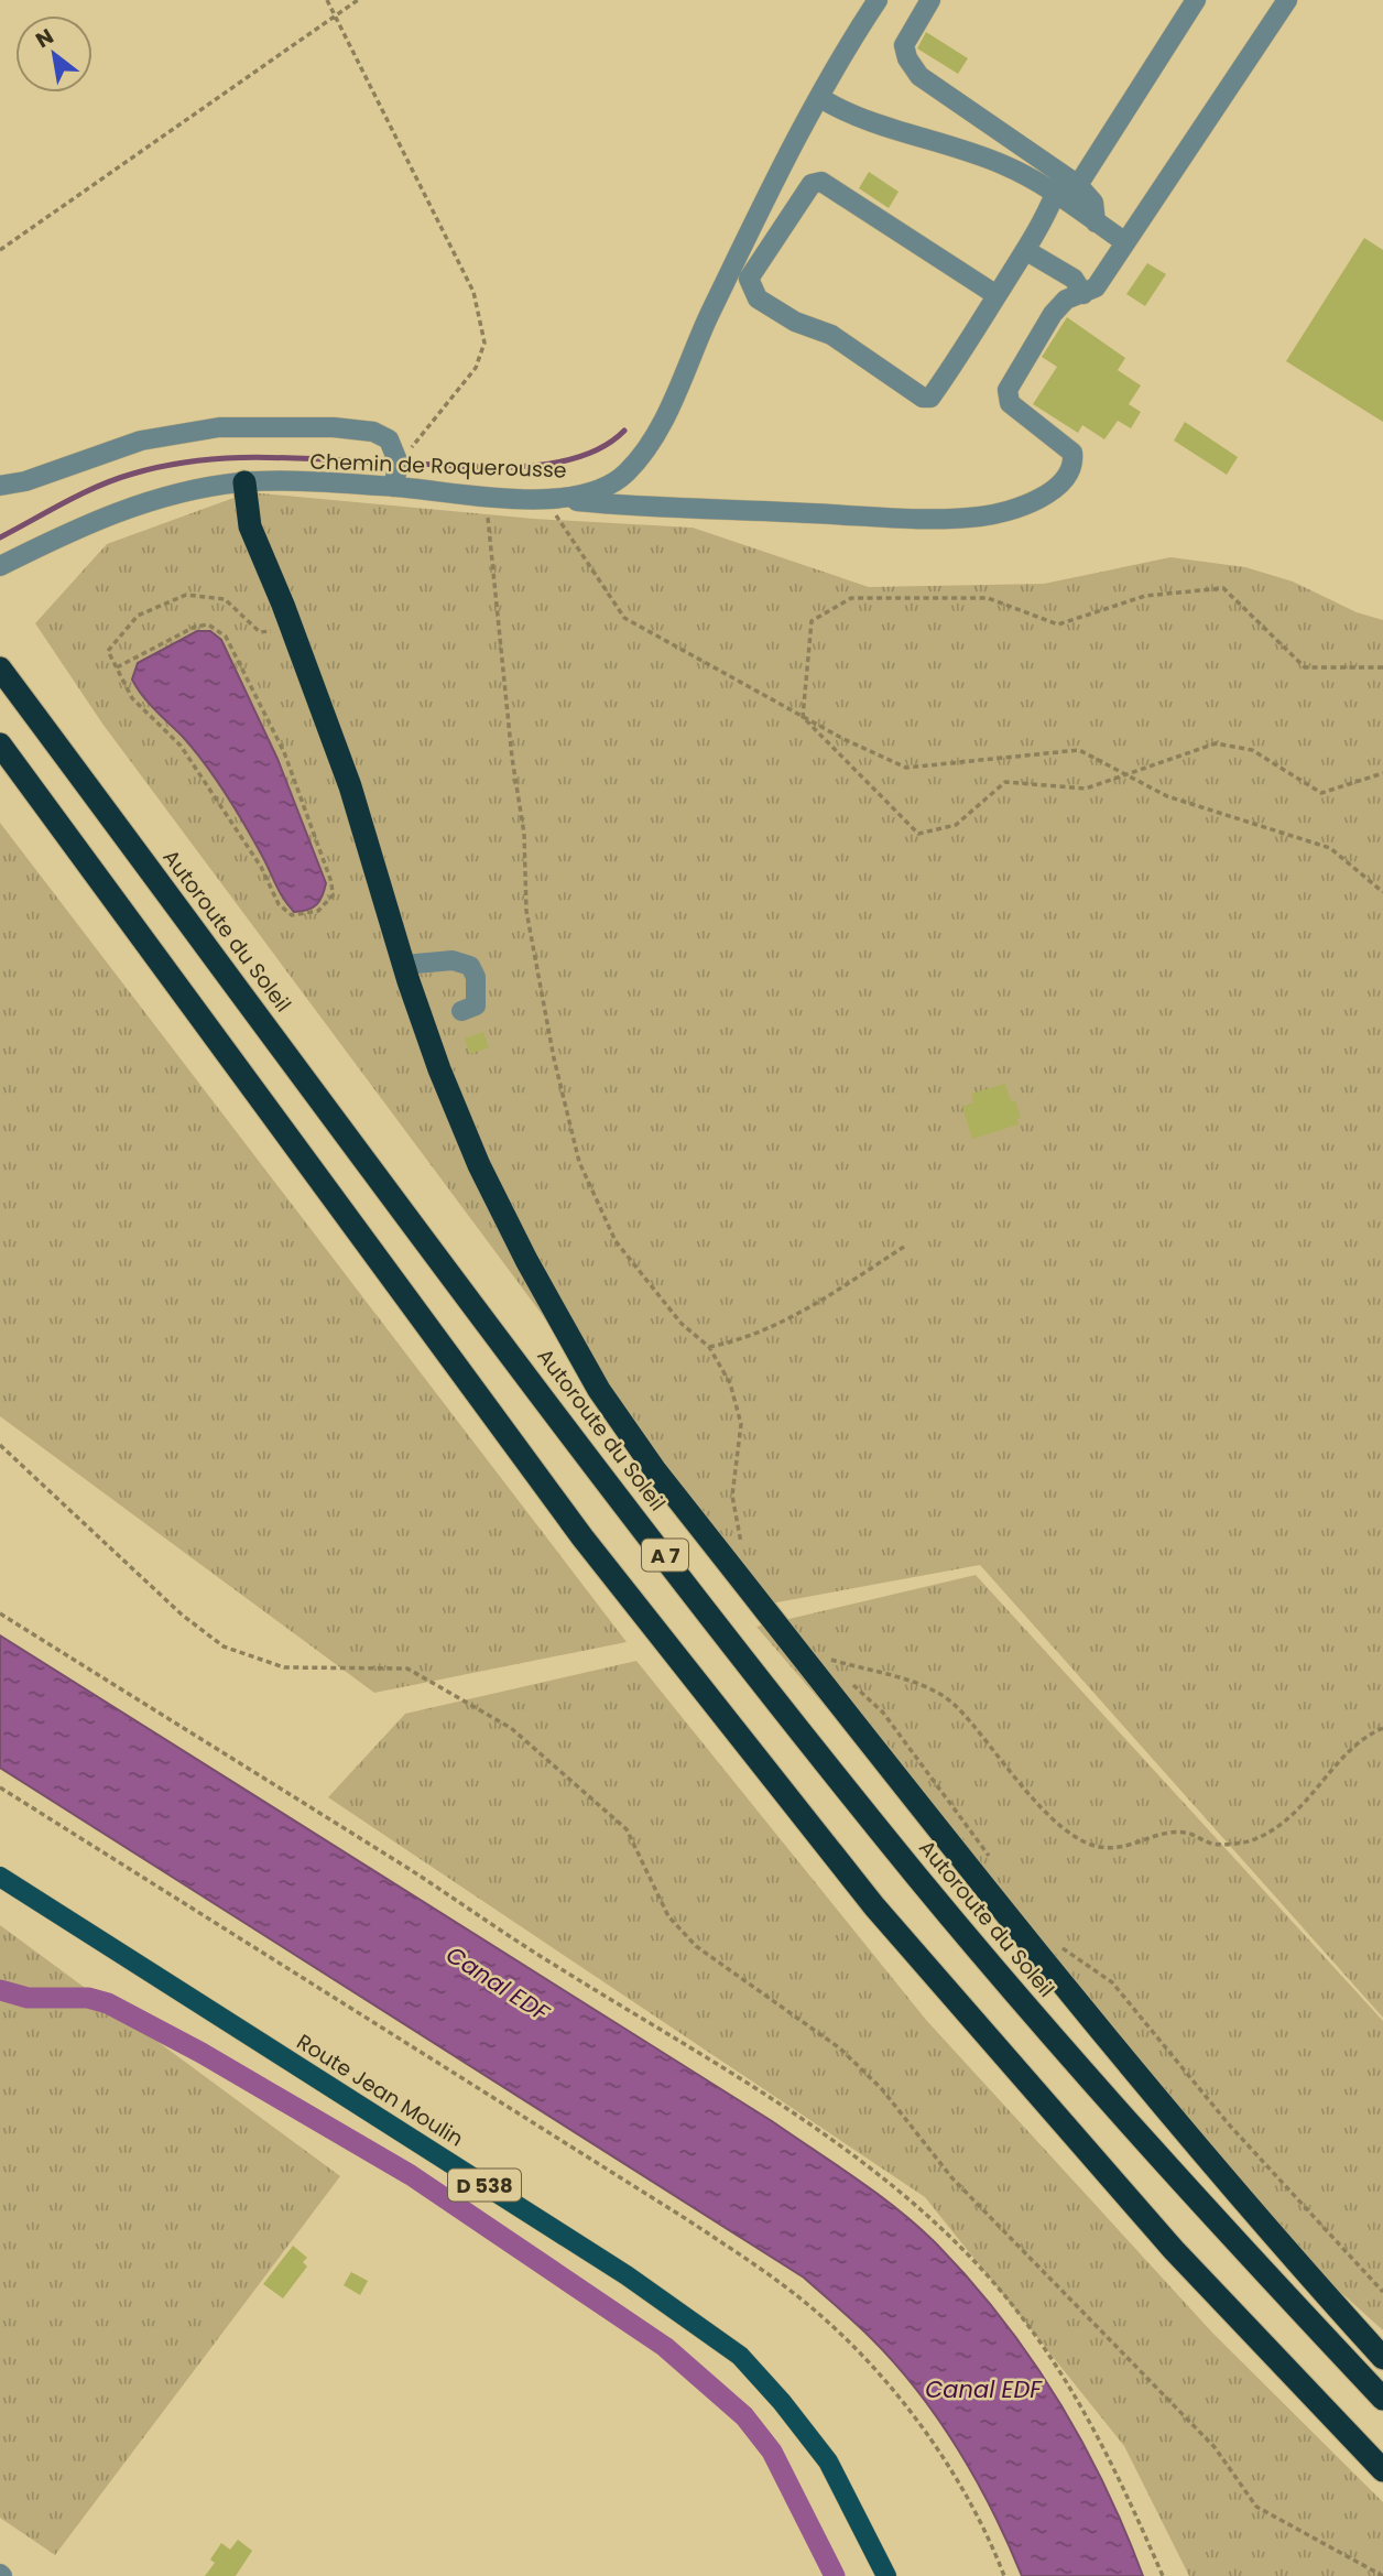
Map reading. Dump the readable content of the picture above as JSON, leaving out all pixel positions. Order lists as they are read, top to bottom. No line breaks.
{"streets":{"highway":["Autoroute du Soleil","A 7"],"main road":["Route Jean Moulin","D 538"],"street":["Chemin de Roquerousse"]},"water":["Canal EDF"],"north":"top left"}
